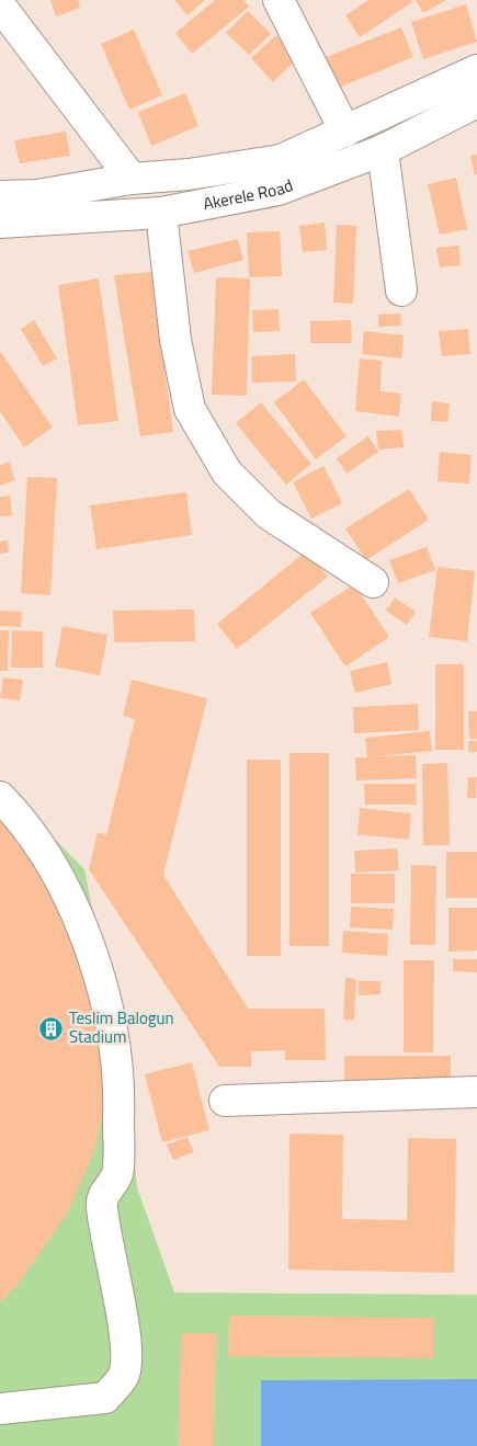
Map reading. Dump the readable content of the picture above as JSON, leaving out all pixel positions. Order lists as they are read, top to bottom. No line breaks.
{"streets":{"street":["Akerele Road"]},"places":{"building":["Teslim Balogun Stadium"]}}
